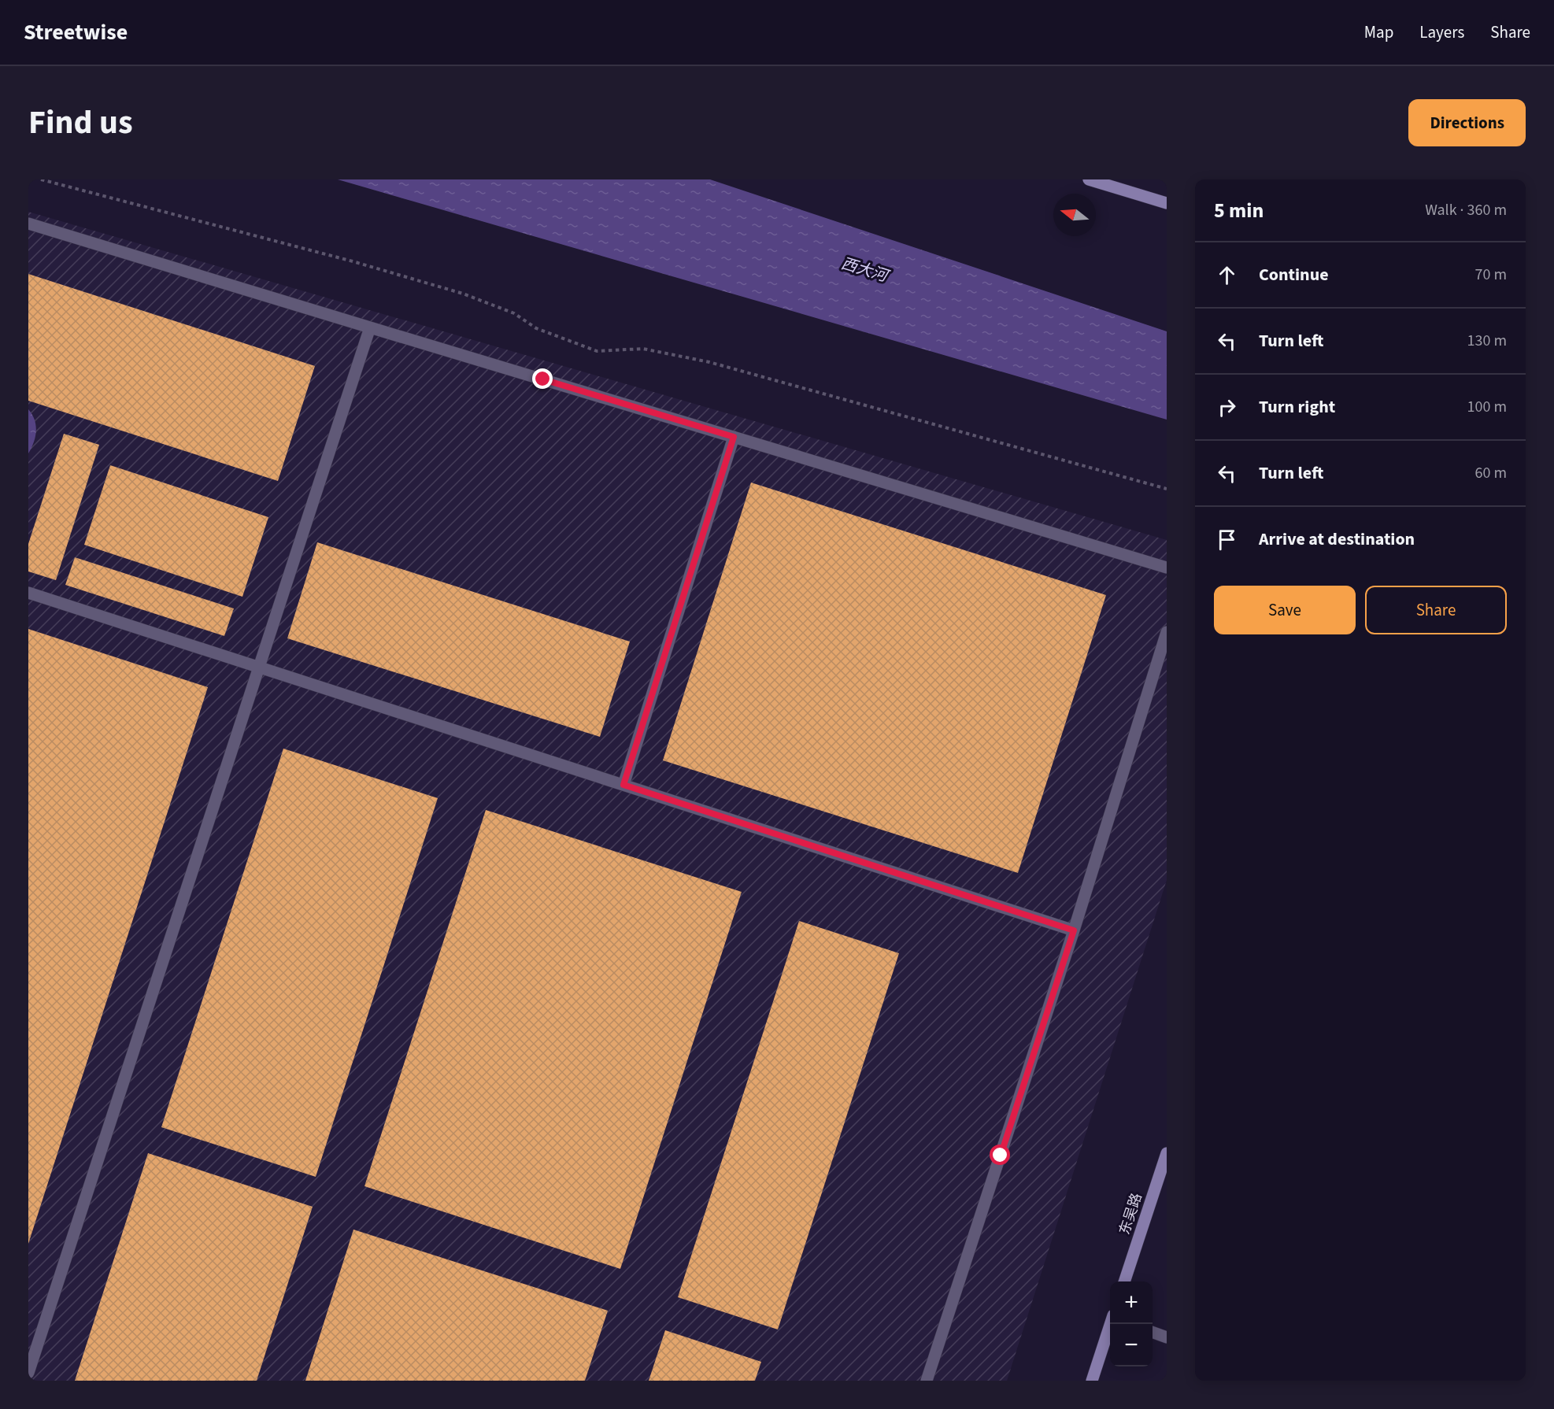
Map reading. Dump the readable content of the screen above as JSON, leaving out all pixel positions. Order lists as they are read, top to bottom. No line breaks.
{"streets":{"street":["东吴路"]},"water":["西大河"],"north":"left","page":{"header":"Streetwise","nav":["Map","Layers","Share"],"title":"Find us","buttons":["Directions",["Save","Share"]],"heading":["5 min","Walk · 360 m"],"list":[["Continue","70 m"],["Turn left","130 m"],["Turn right","100 m"],["Turn left","60 m"],"Arrive at destination"],"map_buttons":["+","−"]}}
